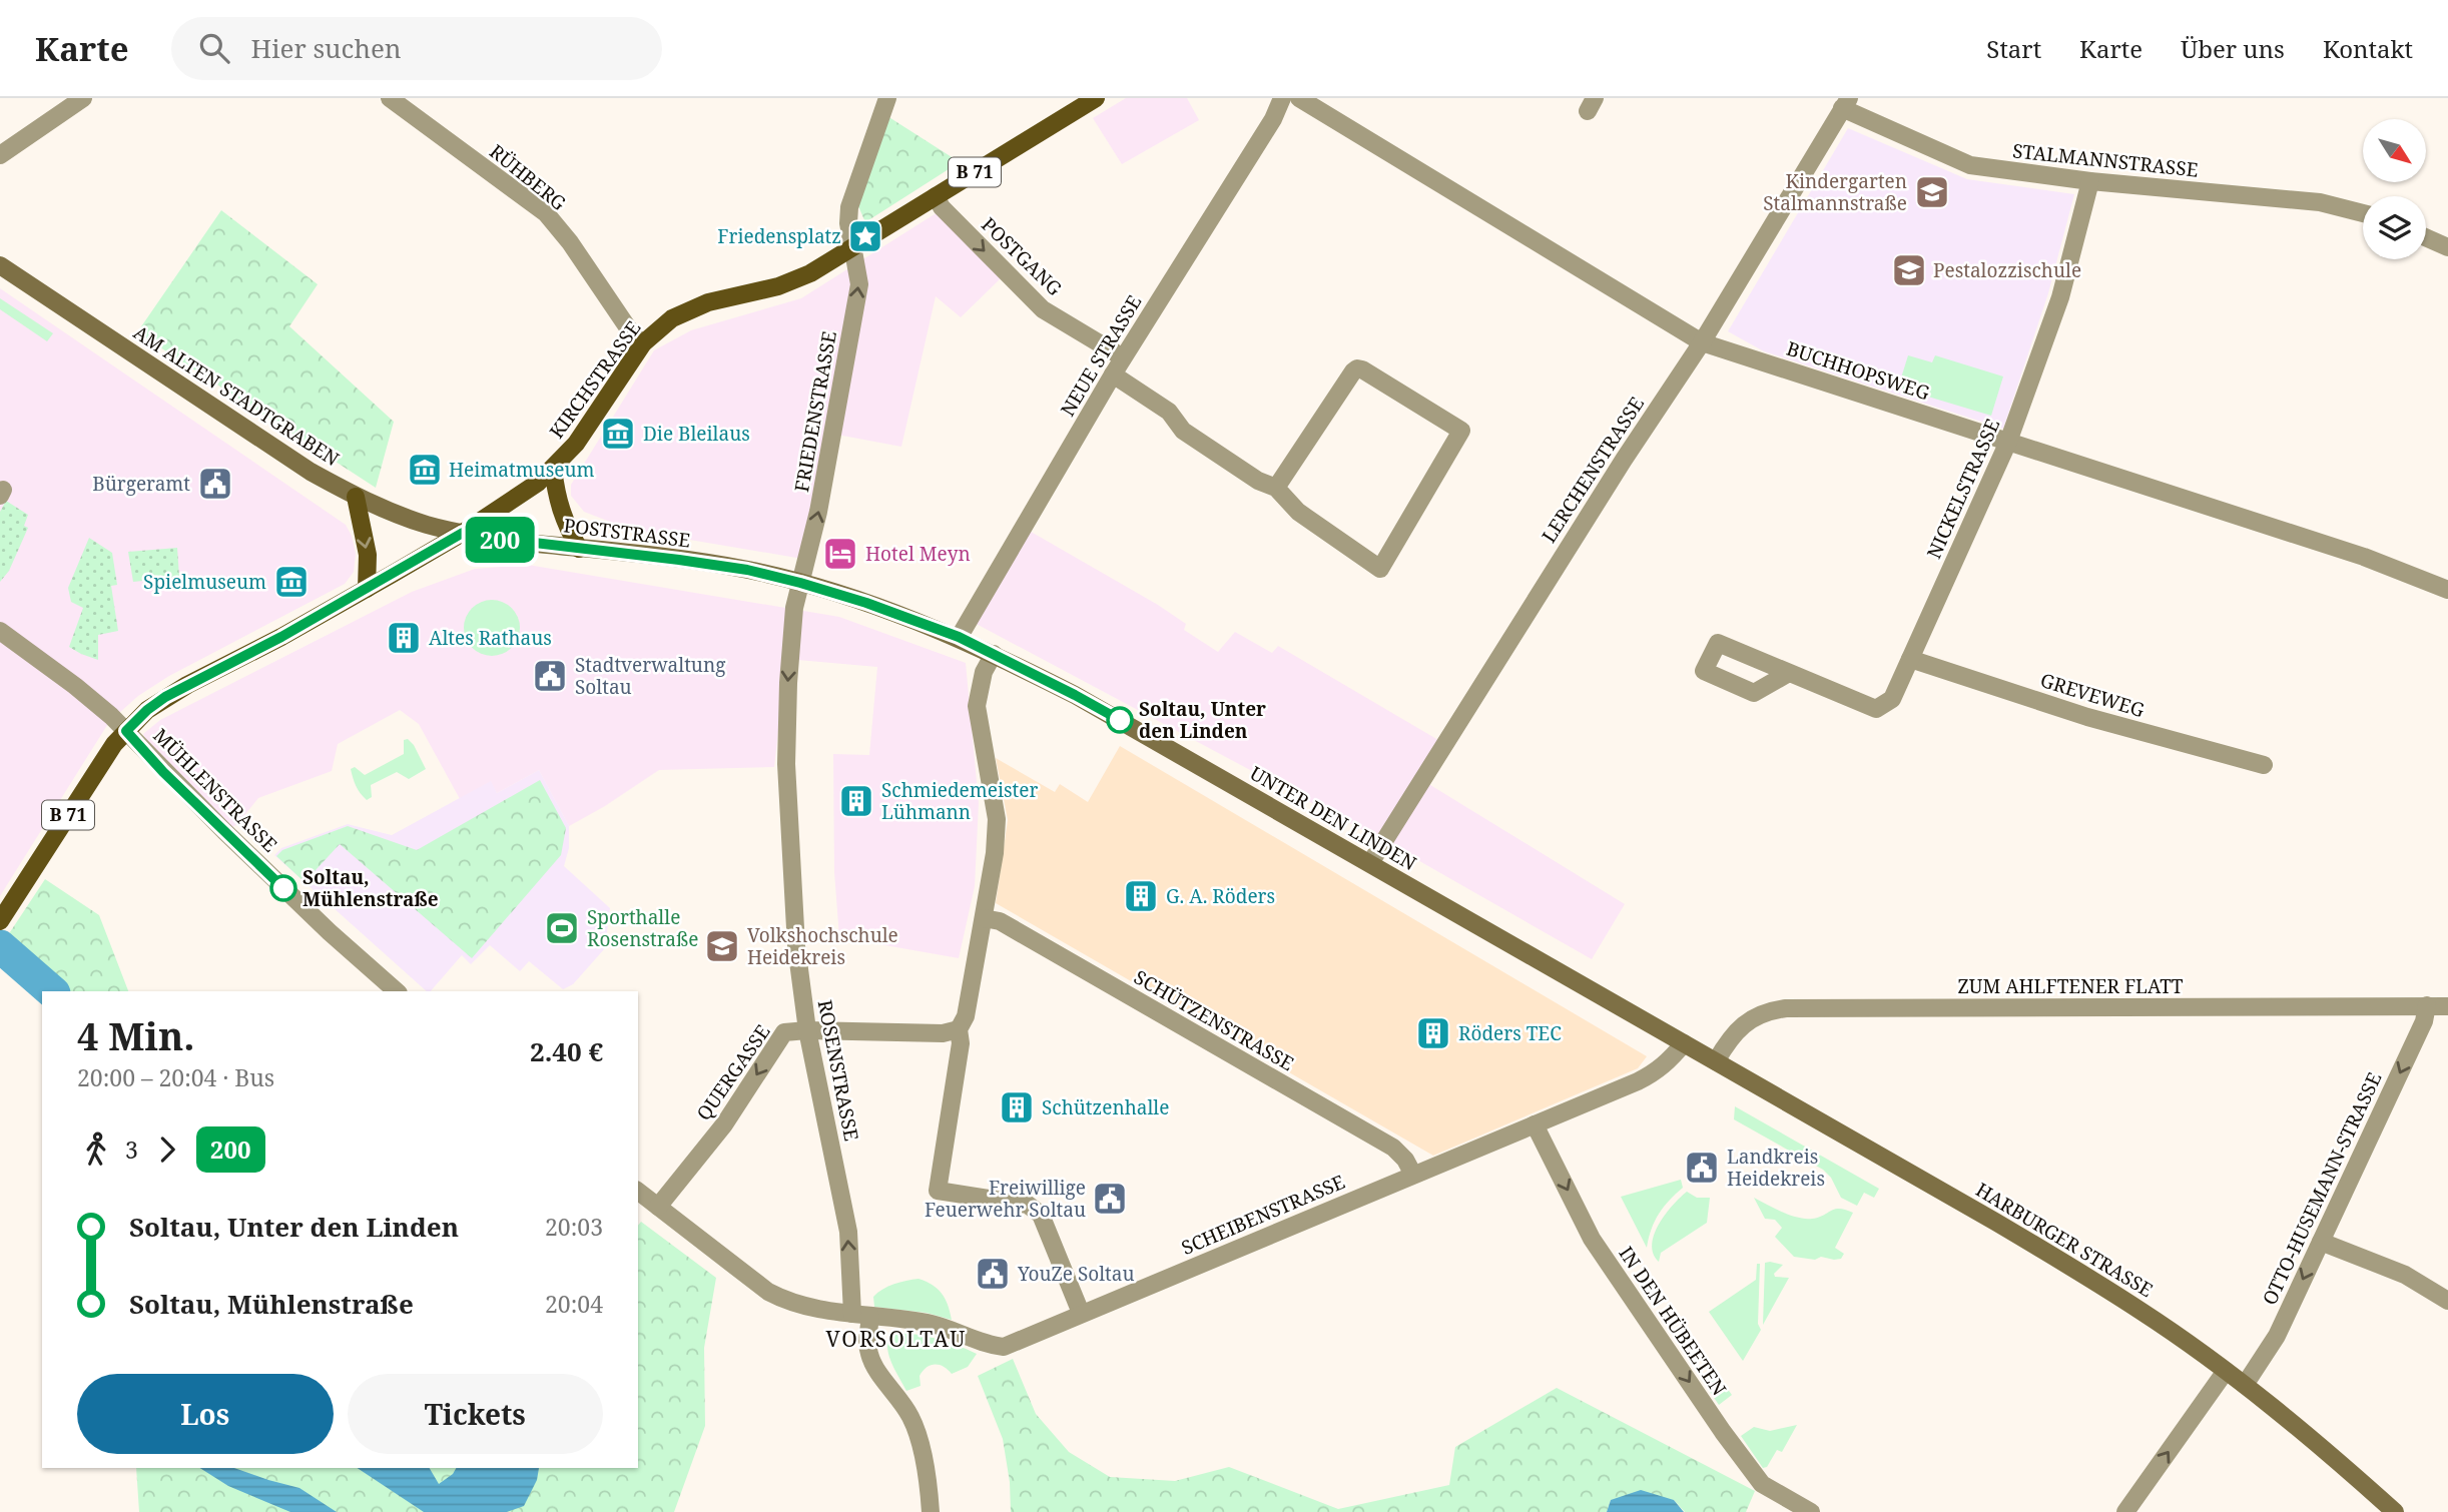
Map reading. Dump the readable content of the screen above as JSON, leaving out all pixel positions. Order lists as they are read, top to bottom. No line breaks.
{"streets":{"main road":["B 71","KIRCHSTRASSE","AM ALTEN STADTGRABEN","POSTSTRASSE","UNTER DEN LINDEN","HARBURGER STRASSE"],"street":["STALMANNSTRASSE","RÜHBERG","POSTGANG","NEUE STRASSE","BUCHHOPSWEG","FRIEDENSTRASSE","LERCHENSTRASSE","NICKELSTRASSE","GREVEWEG","MÜHLENSTRASSE","ZUM AHLFTENER FLATT","SCHÜTZENSTRASSE","ROSENSTRASSE","QUERGASSE","OTTO-HUSEMANN-STRASSE","SCHEIBENSTRASSE","IN DEN HÜBEETEN"]},"crossings":[["STALMANNSTRASSE","LERCHENSTRASSE"],["STALMANNSTRASSE","NICKELSTRASSE"],["B 71","POSTGANG"],["B 71","KIRCHSTRASSE"],["B 71","AM ALTEN STADTGRABEN"],["B 71","FRIEDENSTRASSE"],["B 71","POSTSTRASSE"],["B 71","MÜHLENSTRASSE"],["RÜHBERG","KIRCHSTRASSE"],["POSTGANG","NEUE STRASSE"],["NEUE STRASSE","POSTSTRASSE"],["NEUE STRASSE","UNTER DEN LINDEN"],["BUCHHOPSWEG","LERCHENSTRASSE"],["BUCHHOPSWEG","NICKELSTRASSE"],["KIRCHSTRASSE","AM ALTEN STADTGRABEN"],["KIRCHSTRASSE","FRIEDENSTRASSE"],["KIRCHSTRASSE","POSTSTRASSE"],["AM ALTEN STADTGRABEN","POSTSTRASSE"],["FRIEDENSTRASSE","POSTSTRASSE"],["FRIEDENSTRASSE","ROSENSTRASSE"],["LERCHENSTRASSE","UNTER DEN LINDEN"],["NICKELSTRASSE","GREVEWEG"],["POSTSTRASSE","UNTER DEN LINDEN"],["POSTSTRASSE","ROSENSTRASSE"],["UNTER DEN LINDEN","SCHEIBENSTRASSE"],["UNTER DEN LINDEN","HARBURGER STRASSE"],["ZUM AHLFTENER FLATT","OTTO-HUSEMANN-STRASSE"],["ZUM AHLFTENER FLATT","HARBURGER STRASSE"],["SCHÜTZENSTRASSE","SCHEIBENSTRASSE"],["ROSENSTRASSE","QUERGASSE"],["ROSENSTRASSE","SCHEIBENSTRASSE"],["OTTO-HUSEMANN-STRASSE","HARBURGER STRASSE"],["SCHEIBENSTRASSE","HARBURGER STRASSE"],["SCHEIBENSTRASSE","IN DEN HÜBEETEN"]],"one_way":["POSTGANG","FRIEDENSTRASSE","QUERGASSE","OTTO-HUSEMANN-STRASSE","IN DEN HÜBEETEN"],"districts":["VORSOLTAU"],"places":{"school or university":["Kindergarten Stalmannstraße","Pestalozzischule","Volkshochschule Heidekreis"],"place":["Friedensplatz"],"museum":["Die Bleilaus","Heimatmuseum","Spielmuseum"],"public building":["Bürgeramt","Stadtverwaltung Soltau","Landkreis Heidekreis","Freiwillige Feuerwehr Soltau","YouZe Soltau"],"hotel":["Hotel Meyn"],"building":["Altes Rathaus","Schmiedemeister Lühmann","G. A. Röders","Röders TEC","Schützenhalle"],"other":["Soltau, Unter den Linden","Soltau, Mühlenstraße"],"sports":["Sporthalle Rosenstraße"]},"lines":["bus line 200"],"north":"bottom right","page":{"header":"Karte","search":"Hier suchen","nav":["Start","Karte","Über uns","Kontakt"],"on_map":"200","heading":["4 Min.","20:00 – 20:04 · Bus","2.40 €"],"legs":["3","200"],"list":[{"name":"Soltau, Unter den Linden","value":"20:03"},{"name":"Soltau, Mühlenstraße","value":"20:04"}],"buttons":["Los","Tickets"]}}
